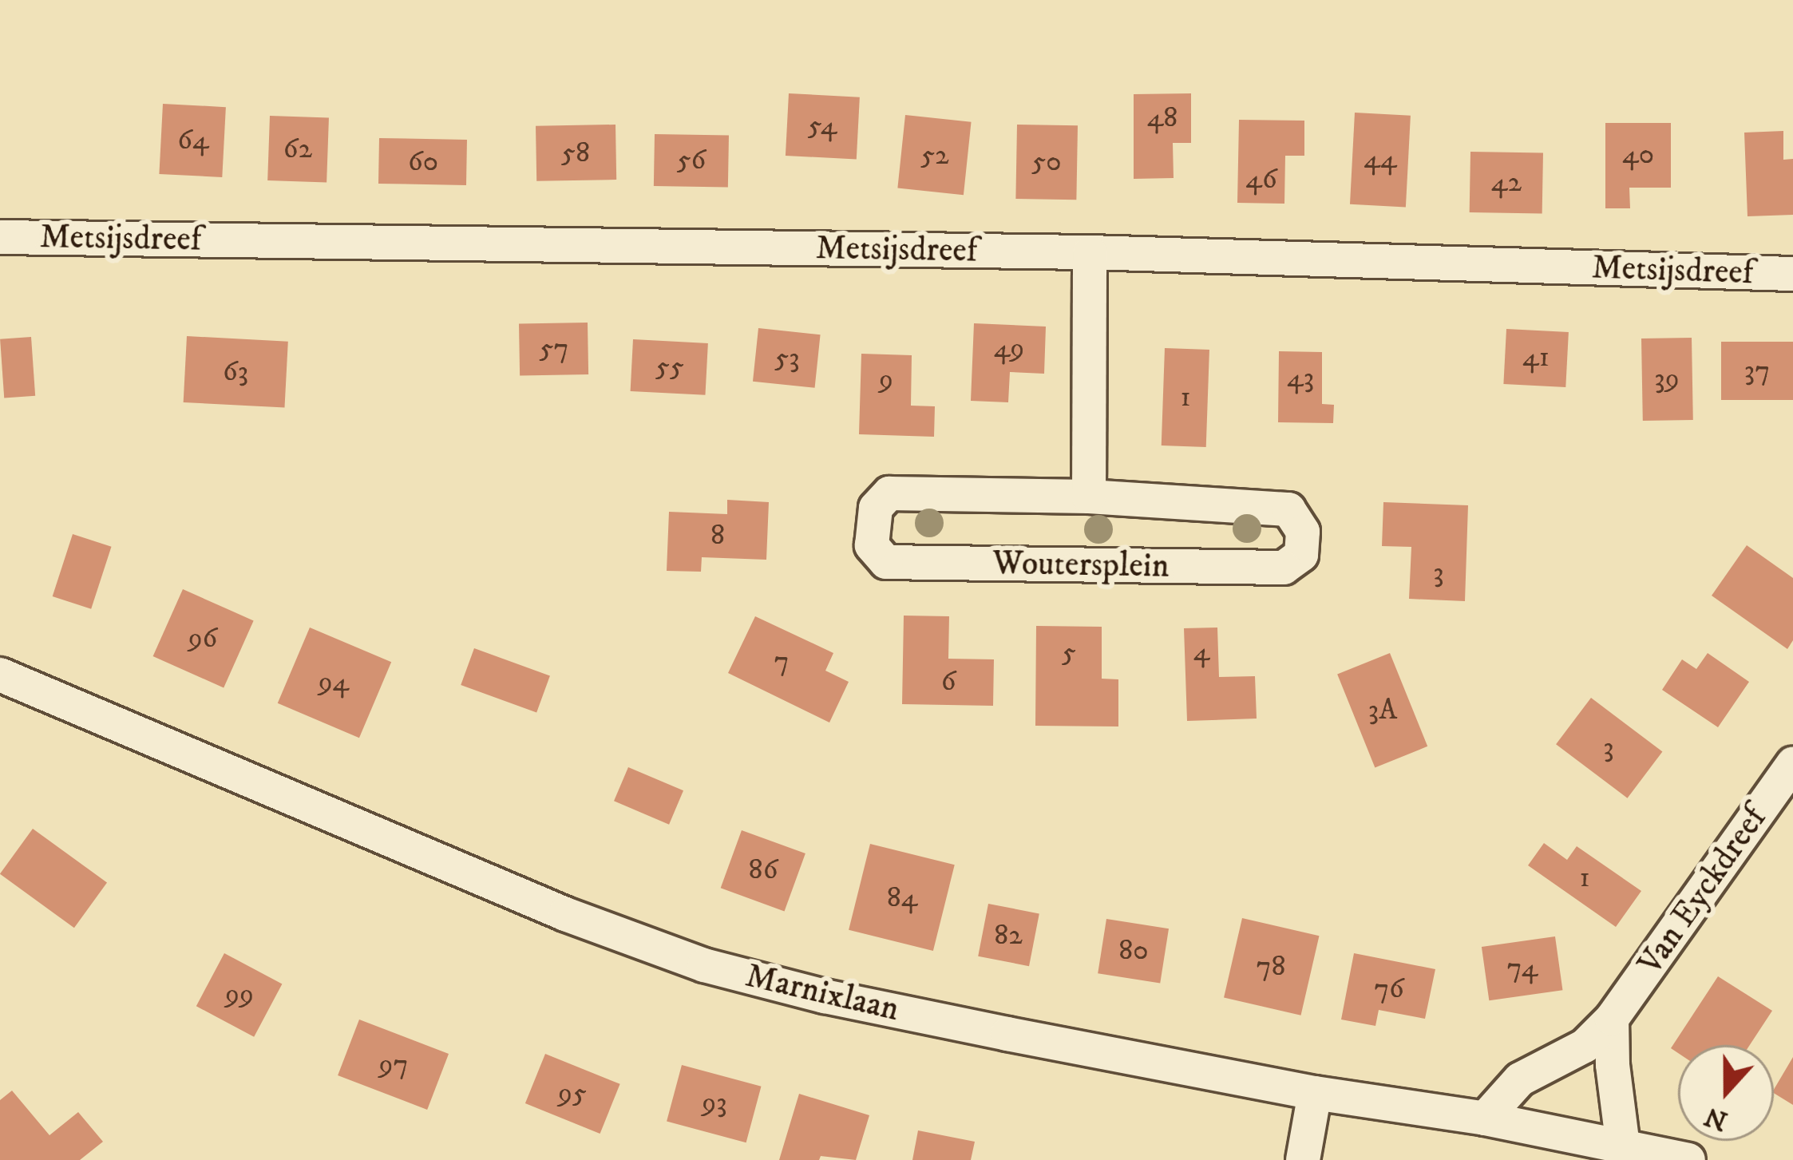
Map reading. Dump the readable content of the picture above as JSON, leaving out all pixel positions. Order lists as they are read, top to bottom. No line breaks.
{"streets":{"street":["Metsijsdreef","Woutersplein","Van Eyckdreef","Marnixlaan"]},"crossings":[["Metsijsdreef","Woutersplein"],["Van Eyckdreef","Marnixlaan"]],"house_numbers":["48","54","64","62","58","40","52","44","56","60","50","46","42","57","49","41","53","55","37","63","43","39","9","1","8","3","96","4","5","7","6","94","3A","3","86","1","84","82","80","78","74","76","99","97","95","93"],"north":"bottom"}
